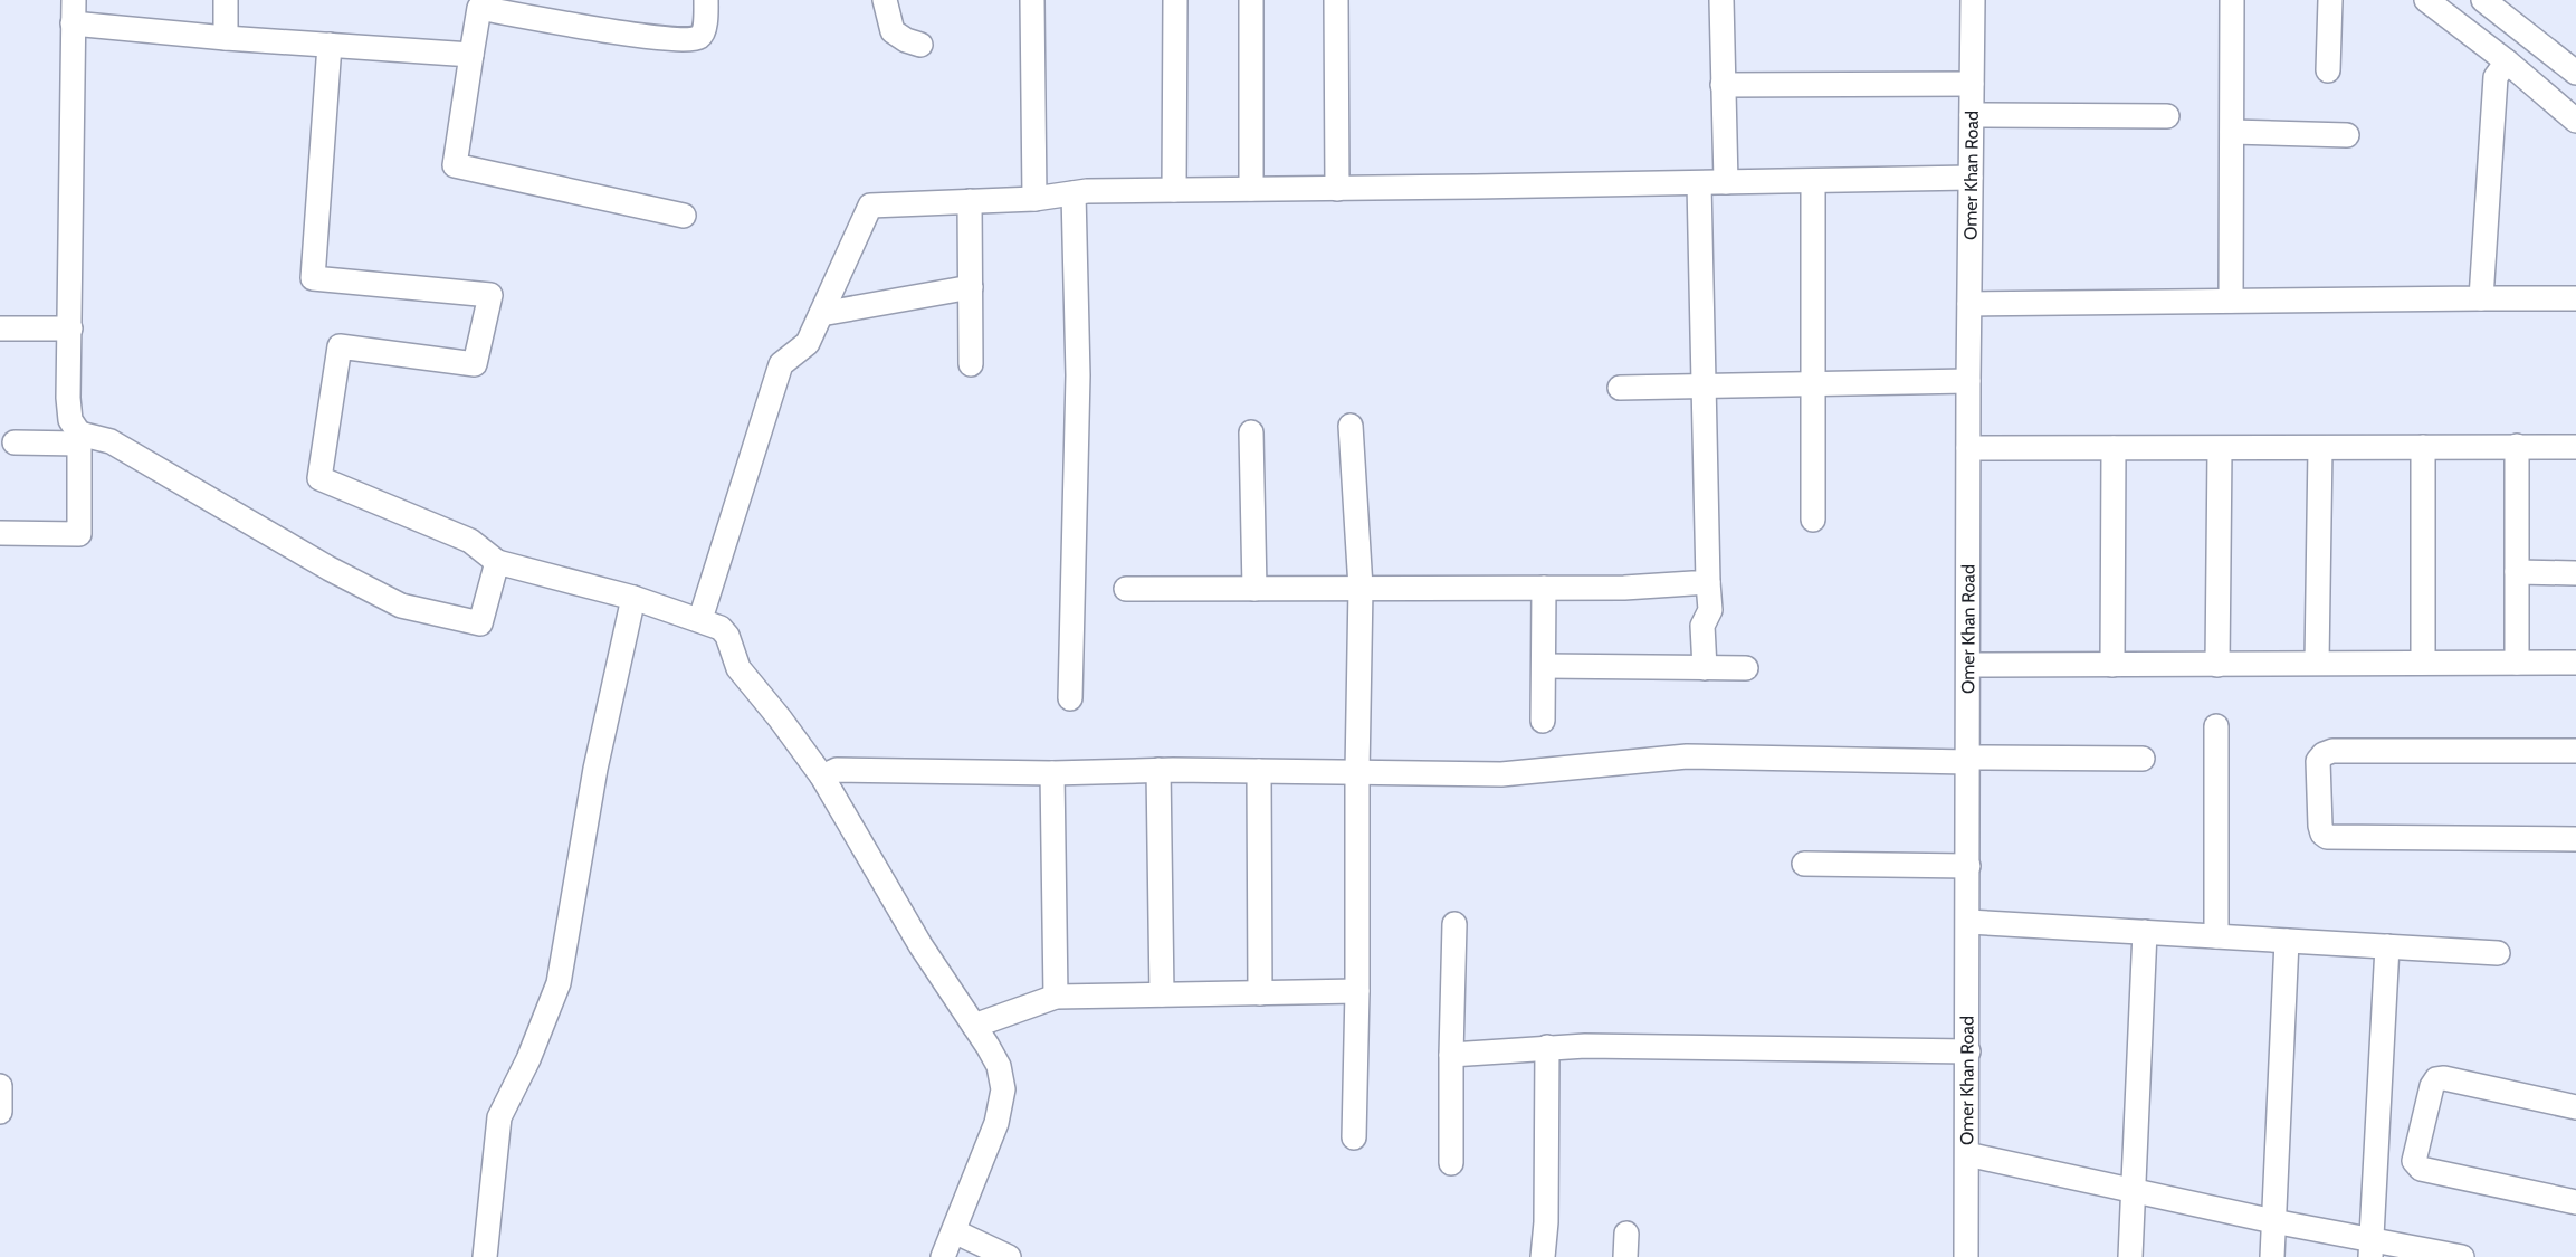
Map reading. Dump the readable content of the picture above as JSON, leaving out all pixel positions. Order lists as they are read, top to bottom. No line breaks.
{"streets":{"street":["Omer Khan Road"]}}
